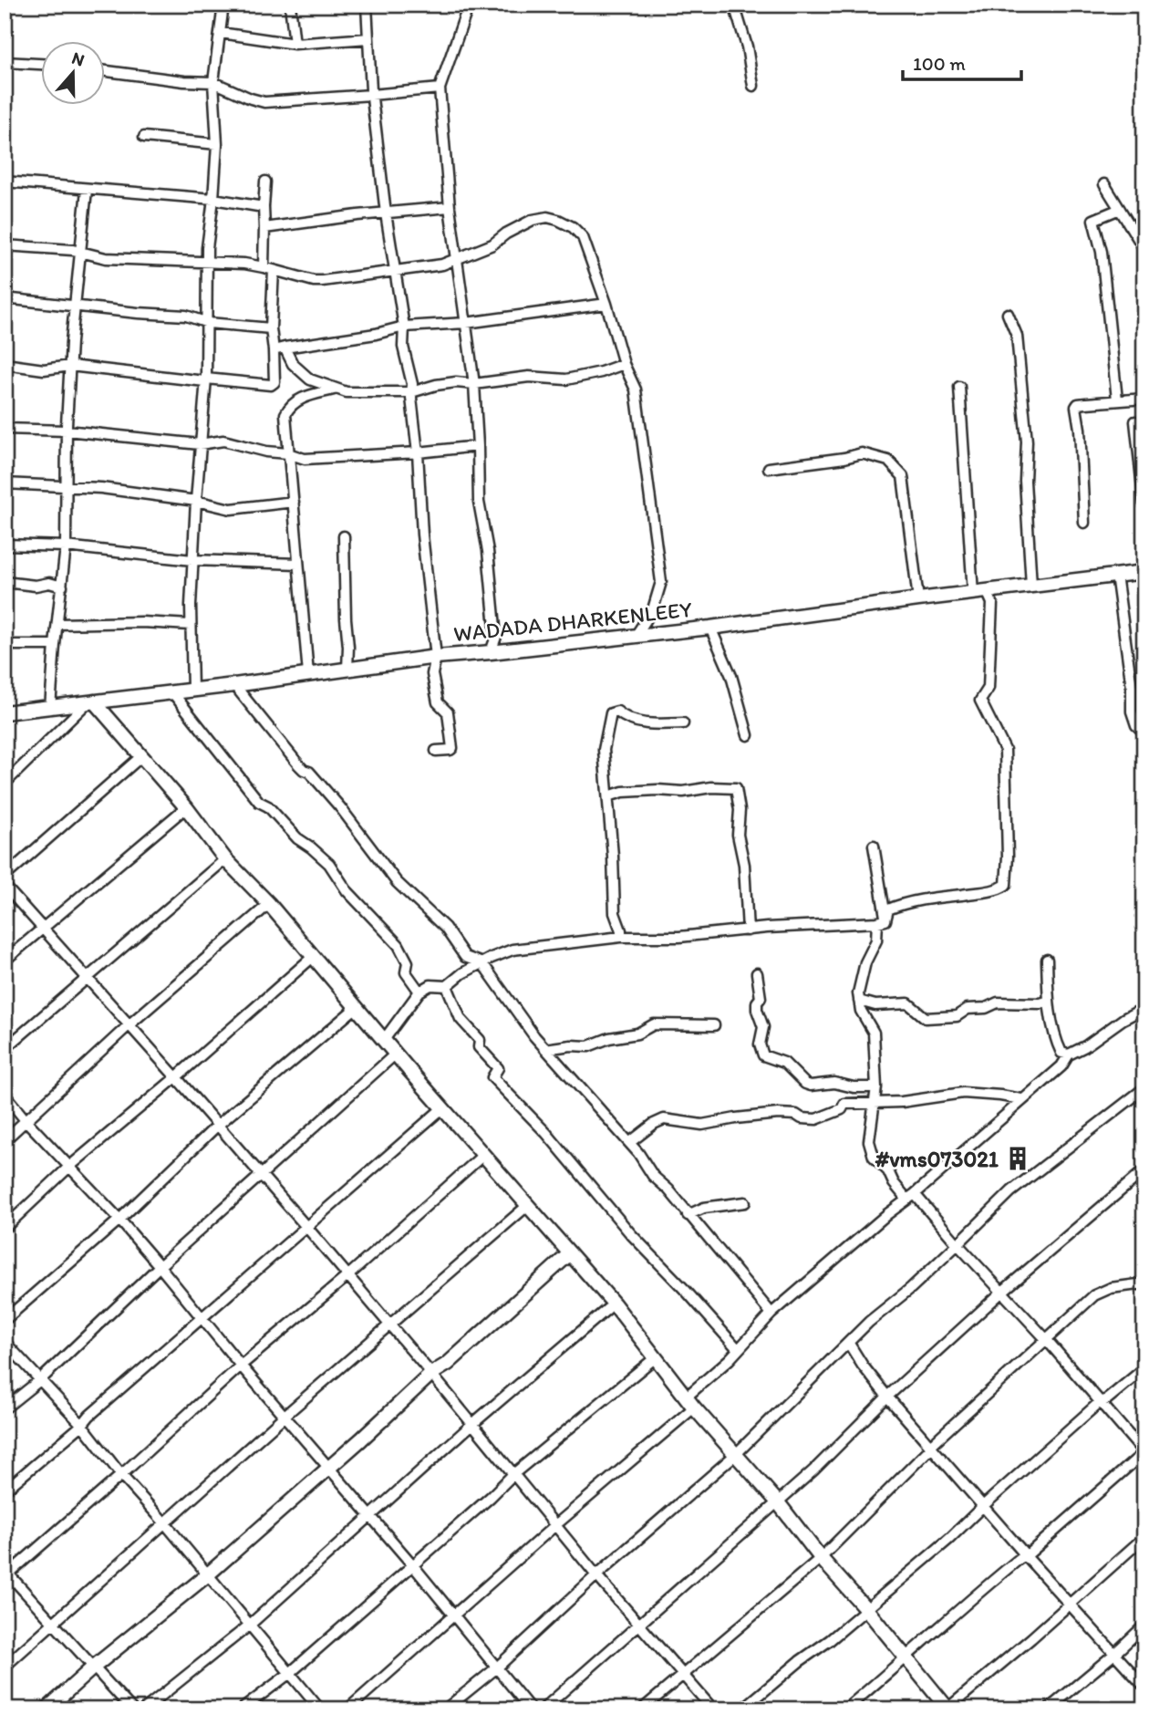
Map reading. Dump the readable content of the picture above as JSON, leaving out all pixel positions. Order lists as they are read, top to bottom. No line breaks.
{"streets":{"street":["WADADA DHARKENLEEY"]},"places":{"building":["#vms073021"]},"scale_bar":"100 m","north":"top"}
